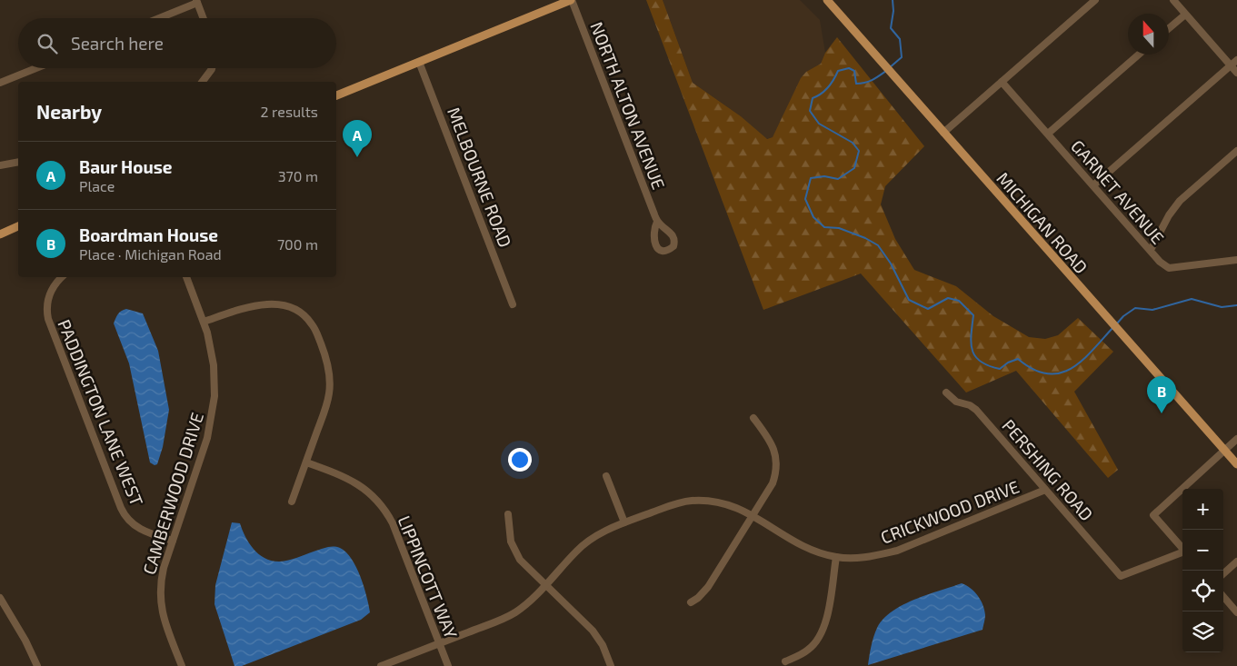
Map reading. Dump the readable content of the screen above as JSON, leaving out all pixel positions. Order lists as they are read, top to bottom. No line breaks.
{"streets":{"main road":["MICHIGAN ROAD"],"street":["NORTH ALTON AVENUE","MELBOURNE ROAD","GARNET AVENUE","PADDINGTON LANE WEST","PERSHING ROAD","CAMBERWOOD DRIVE","CRICKWOOD DRIVE","LIPPINCOTT WAY"]},"crossings":[["PADDINGTON LANE WEST","CAMBERWOOD DRIVE"],["PERSHING ROAD","CRICKWOOD DRIVE"],["CRICKWOOD DRIVE","LIPPINCOTT WAY"]],"north":"top","page":{"search":"Search here","heading":["Nearby","2 results"],"pins":["A","B"],"list":[{"mark":"A","name":"Baur House","note":"Place","value":"370 m"},{"mark":"B","name":"Boardman House","note":"Place · Michigan Road","value":"700 m"}],"map_buttons":["+","−"]}}
